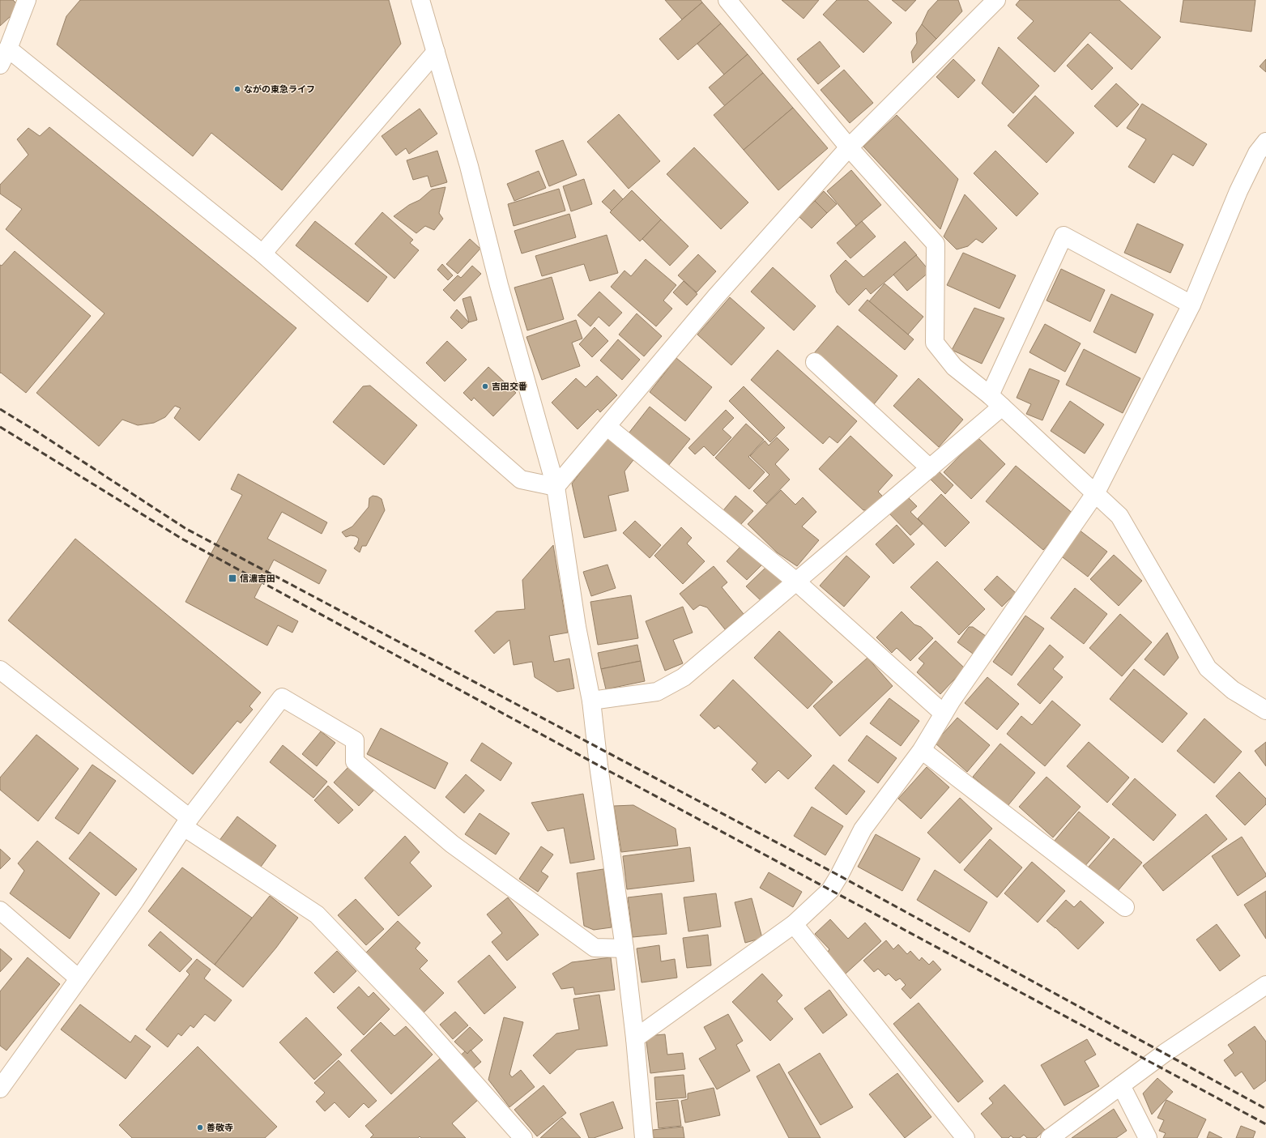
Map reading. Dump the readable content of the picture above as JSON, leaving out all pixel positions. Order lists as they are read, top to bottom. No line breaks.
{"places":{"other":["ながの東急ライフ","吉田交番","善敬寺"],"transit":["信濃吉田"]}}
